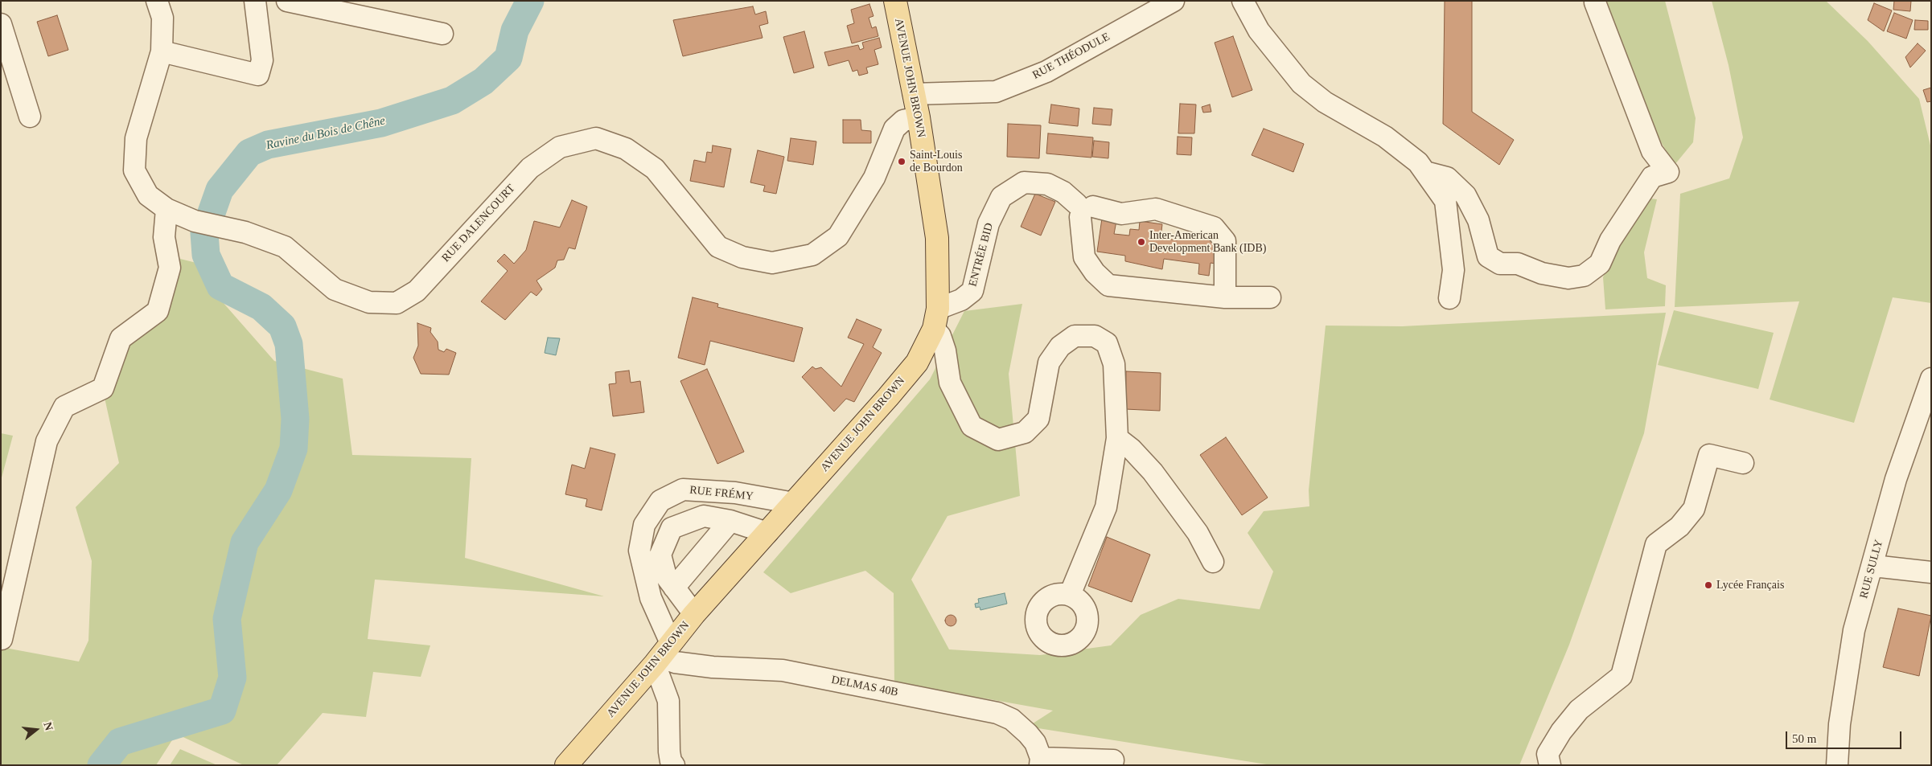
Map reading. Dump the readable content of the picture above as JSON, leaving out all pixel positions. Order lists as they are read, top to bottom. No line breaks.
{"streets":{"main road":["AVENUE JOHN BROWN"],"street":["RUE THÉODULE","RUE DALENCOURT","ENTRÉE BID","RUE FRÉMY","RUE SULLY","DELMAS 40B"]},"crossings":[["RUE THÉODULE","AVENUE JOHN BROWN"],["AVENUE JOHN BROWN","RUE DALENCOURT"],["AVENUE JOHN BROWN","ENTRÉE BID"],["AVENUE JOHN BROWN","RUE FRÉMY"],["AVENUE JOHN BROWN","DELMAS 40B"],["RUE FRÉMY","DELMAS 40B"]],"water":["Ravine du Bois de Chêne"],"places":["Saint-Louis de Bourdon","Inter-American Development Bank (IDB)","Lycée Français"],"scale_bar":"50 m","north":"right"}
